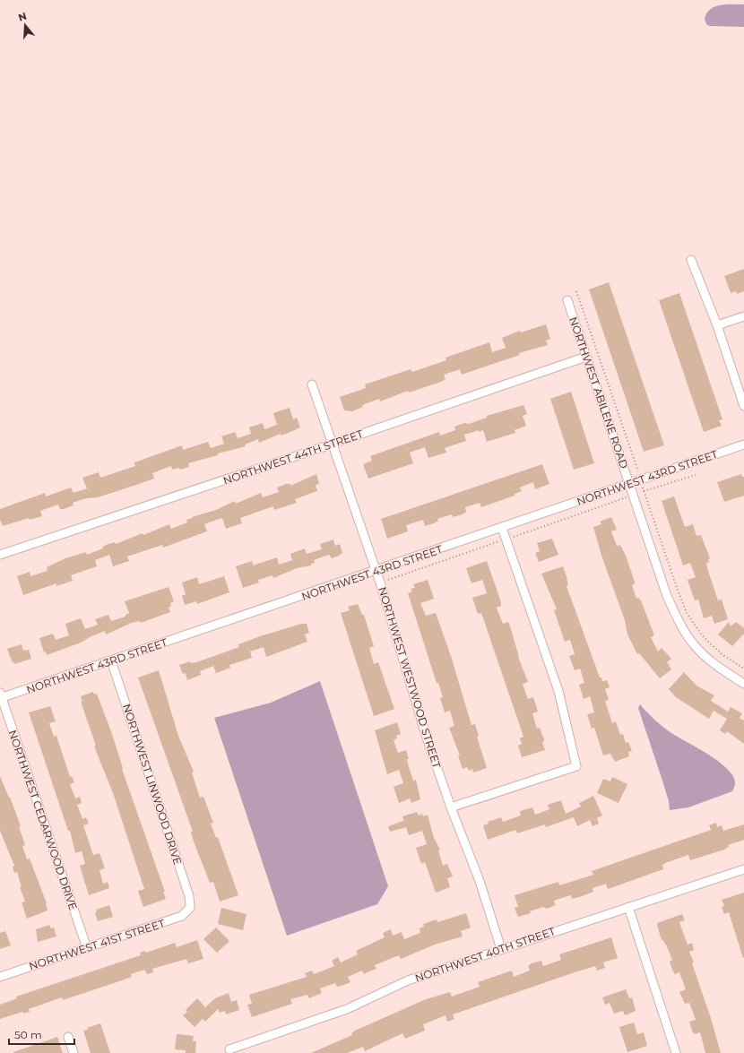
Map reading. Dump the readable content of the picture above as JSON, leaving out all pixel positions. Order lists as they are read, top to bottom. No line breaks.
{"streets":{"street":["NORTHWEST ABILENE ROAD","NORTHWEST 44TH STREET","NORTHWEST 43RD STREET","NORTHWEST WESTWOOD STREET","NORTHWEST LINWOOD DRIVE","NORTHWEST CEDARWOOD DRIVE","NORTHWEST 41ST STREET","NORTHWEST 40TH STREET"]},"crossings":[["NORTHWEST ABILENE ROAD","NORTHWEST 44TH STREET"],["NORTHWEST ABILENE ROAD","NORTHWEST 43RD STREET"],["NORTHWEST 44TH STREET","NORTHWEST WESTWOOD STREET"],["NORTHWEST 43RD STREET","NORTHWEST WESTWOOD STREET"],["NORTHWEST 43RD STREET","NORTHWEST LINWOOD DRIVE"],["NORTHWEST 43RD STREET","NORTHWEST CEDARWOOD DRIVE"],["NORTHWEST WESTWOOD STREET","NORTHWEST 40TH STREET"],["NORTHWEST LINWOOD DRIVE","NORTHWEST 41ST STREET"],["NORTHWEST CEDARWOOD DRIVE","NORTHWEST 41ST STREET"]],"scale_bar":"50 m","north":"top"}
